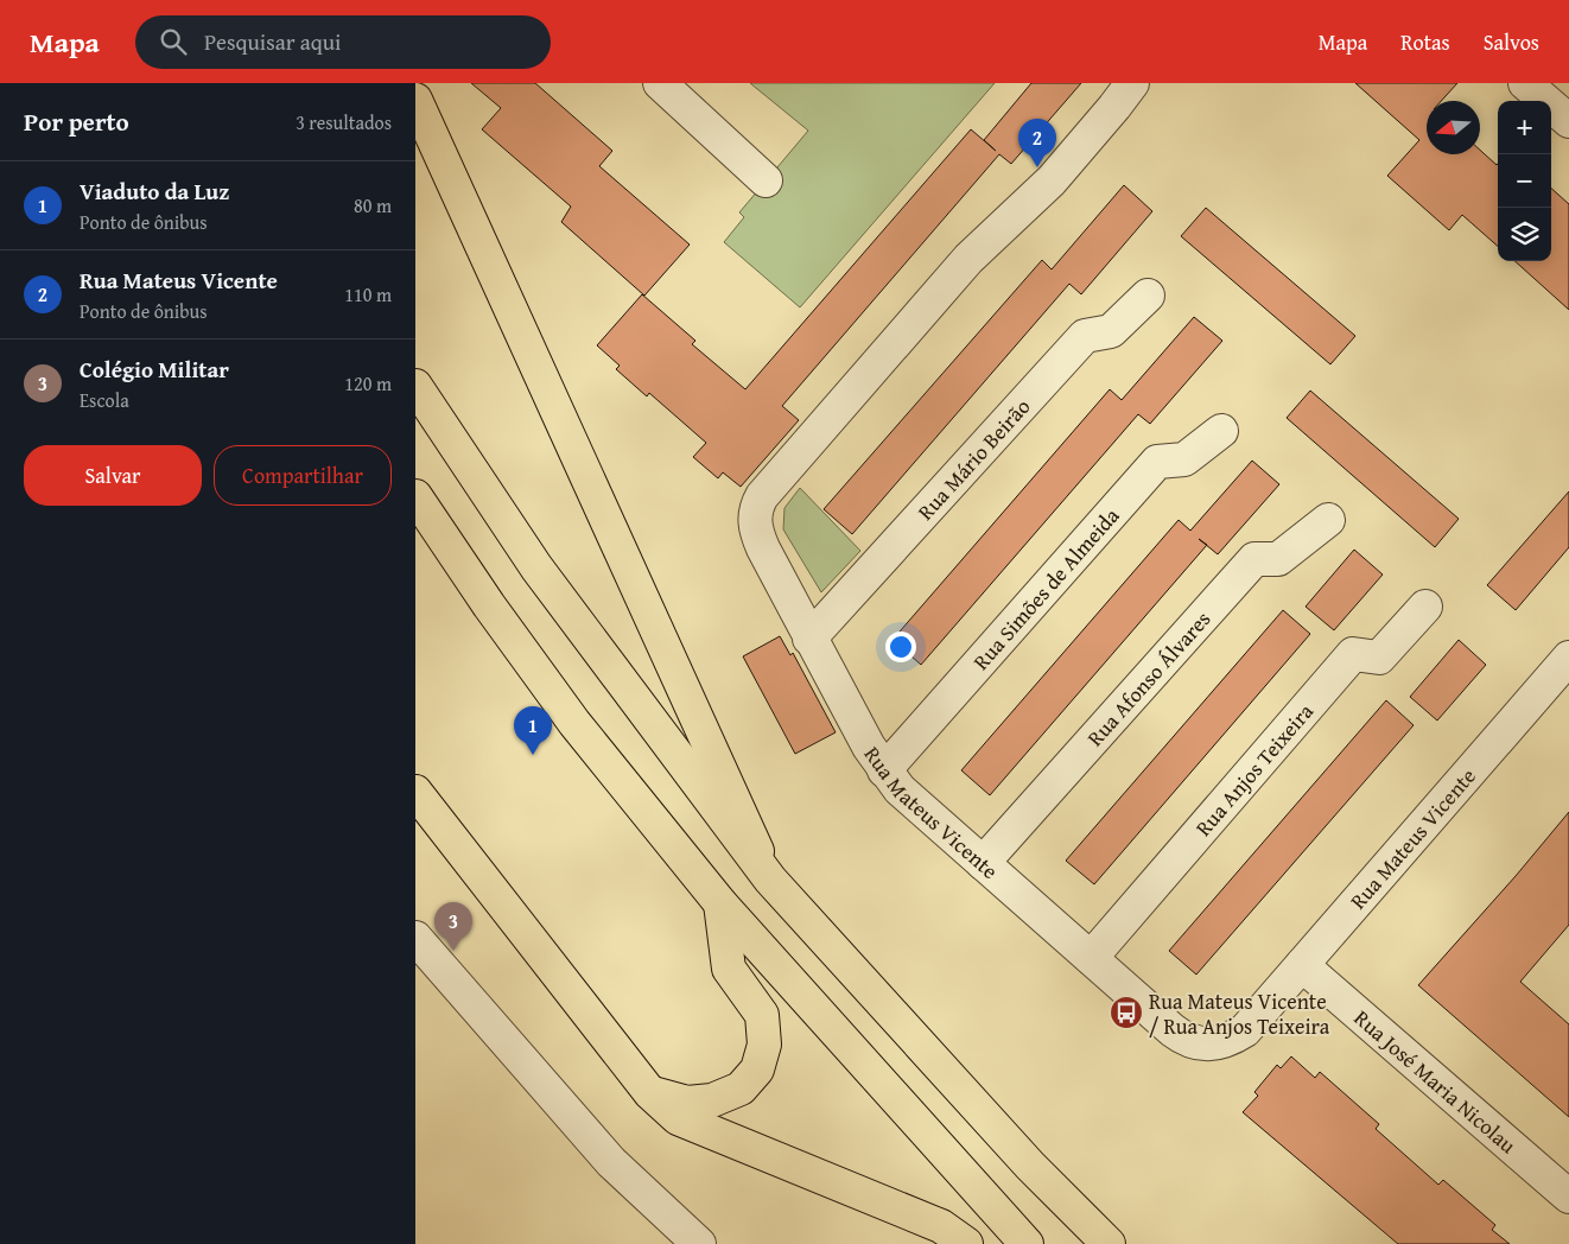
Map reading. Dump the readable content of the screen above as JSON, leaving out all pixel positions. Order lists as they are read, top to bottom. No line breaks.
{"streets":{"street":["Rua Mário Beirão","Rua Simões de Almeida","Rua Afonso Álvares","Rua Anjos Teixeira","Rua Mateus Vicente","Rua José Maria Nicolau"]},"crossings":[["Rua Mário Beirão","Rua Mateus Vicente"],["Rua Simões de Almeida","Rua Mateus Vicente"],["Rua Afonso Álvares","Rua Mateus Vicente"],["Rua Anjos Teixeira","Rua Mateus Vicente"],["Rua Mateus Vicente","Rua José Maria Nicolau"]],"places":{"bus stop":["Rua Mateus Vicente / Rua Anjos Teixeira"]},"north":"left","page":{"header":"Mapa","search":"Pesquisar aqui","nav":["Mapa","Rotas","Salvos"],"heading":["Por perto","3 resultados"],"map_buttons":["+","−"],"pins":["2","1","3"],"list":[{"mark":"1","name":"Viaduto da Luz","note":"Ponto de ônibus","value":"80 m"},{"mark":"2","name":"Rua Mateus Vicente","note":"Ponto de ônibus","value":"110 m"},{"mark":"3","name":"Colégio Militar","note":"Escola","value":"120 m"}],"buttons":["Salvar","Compartilhar"]}}
